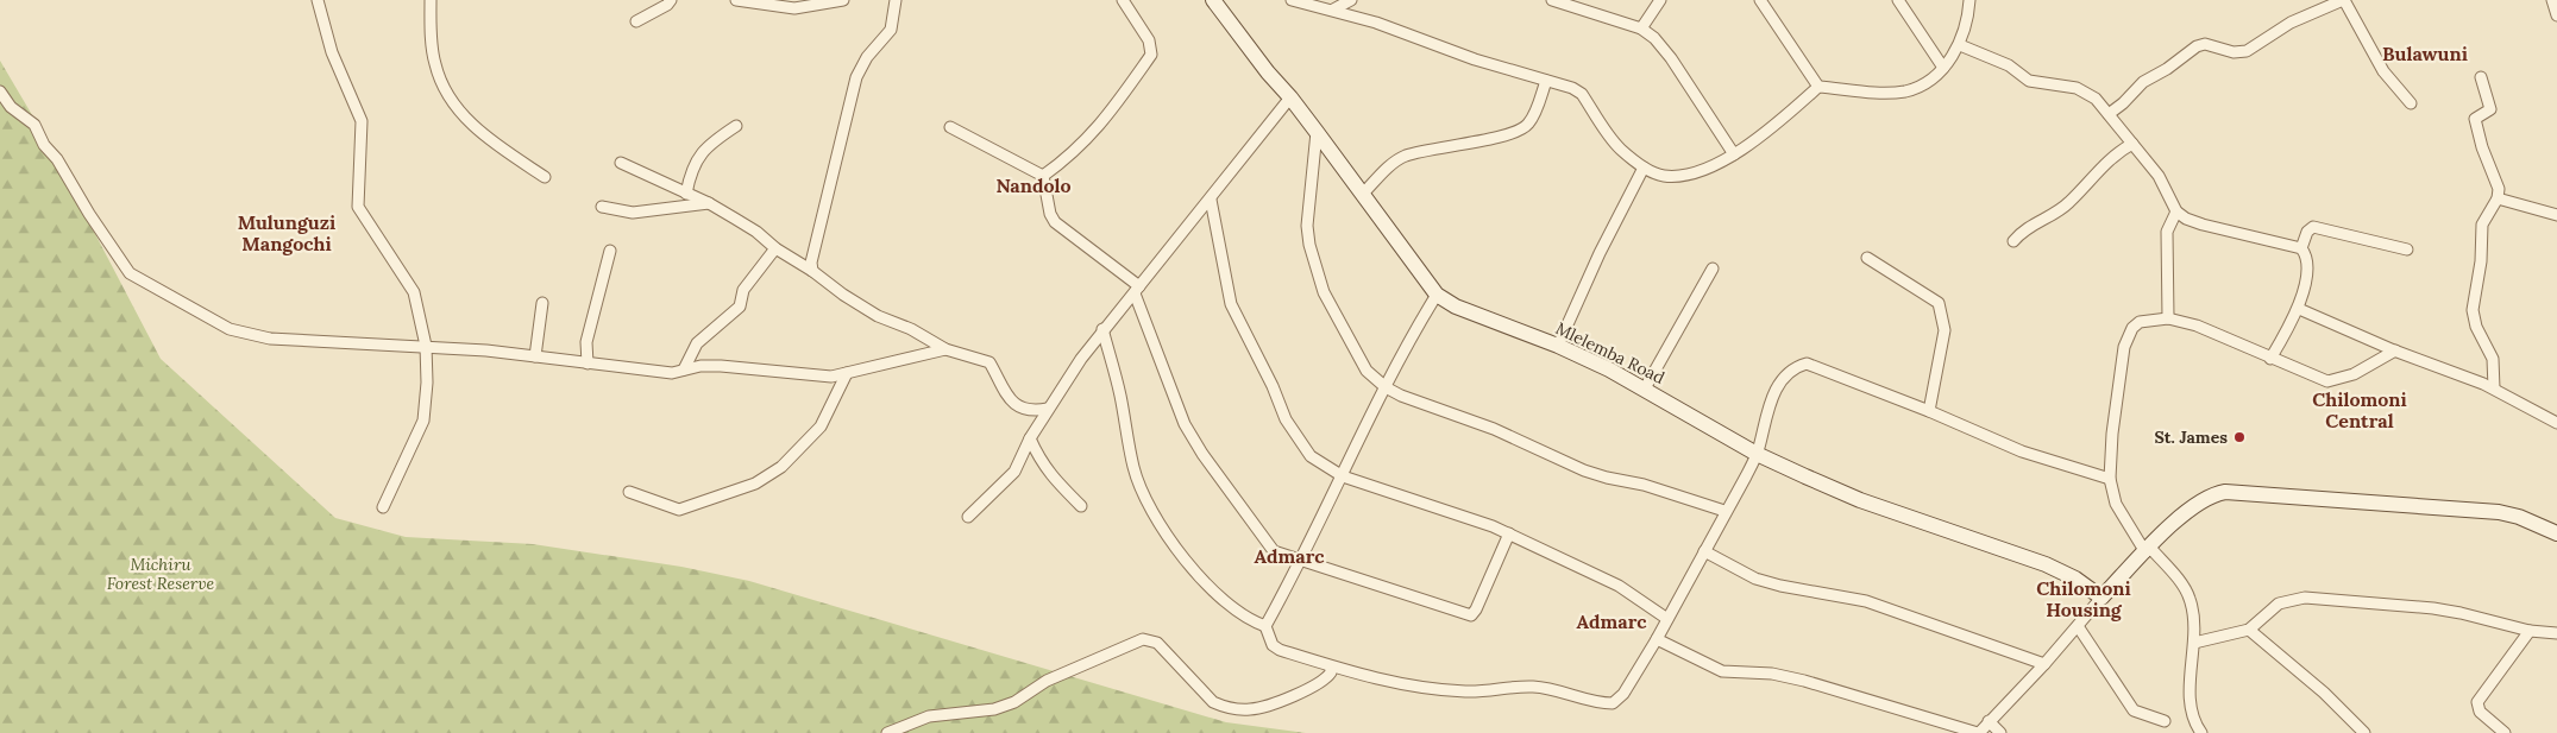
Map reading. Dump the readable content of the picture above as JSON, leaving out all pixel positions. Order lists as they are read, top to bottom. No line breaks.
{"streets":{"street":["Mlelemba Road"]},"districts":["Bulawuni","Nandolo","Mulunguzi Mangochi","Chilomoni Central","Admarc","Chilomoni Housing","Admarc"],"parks":["Michiru Forest Reserve"],"places":["St. James"]}
